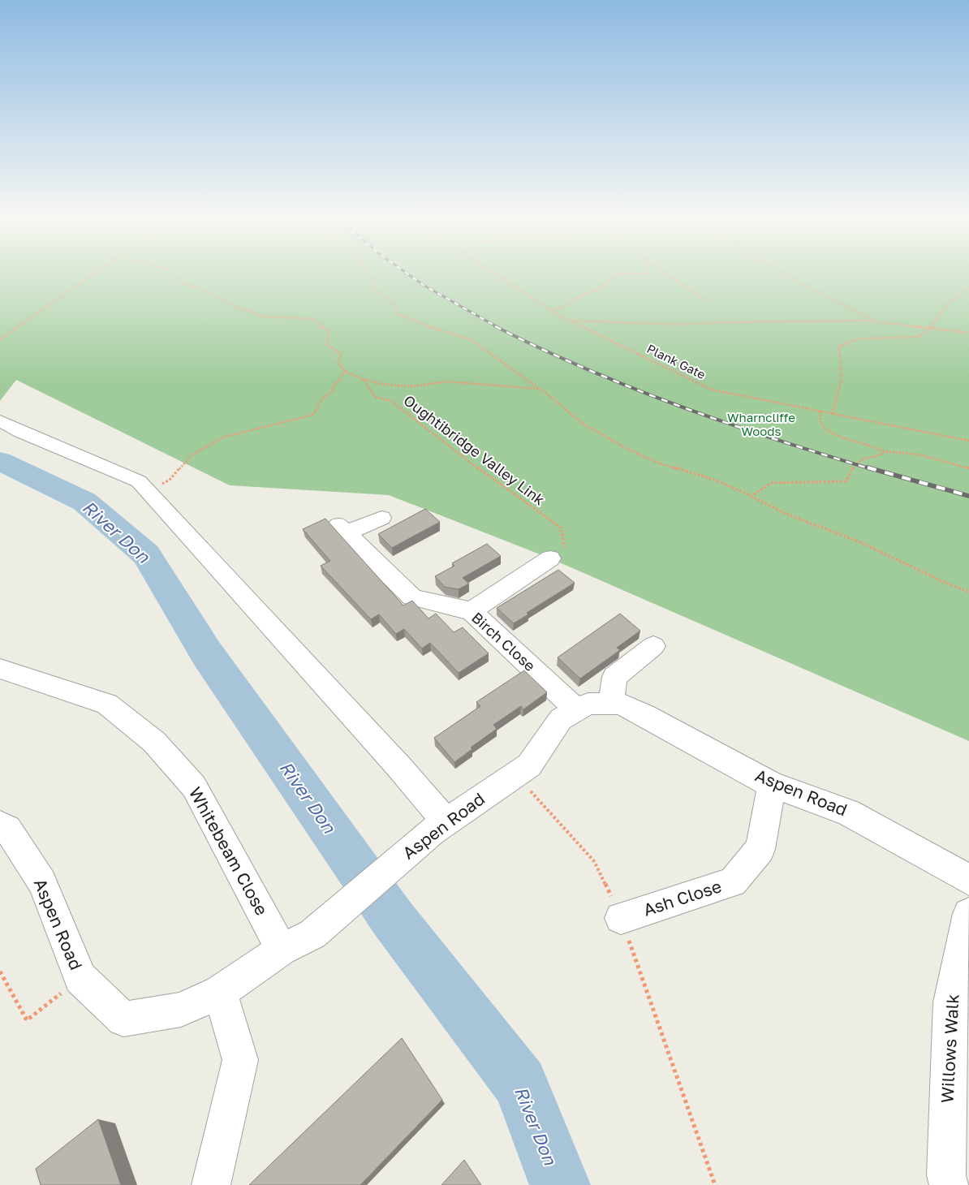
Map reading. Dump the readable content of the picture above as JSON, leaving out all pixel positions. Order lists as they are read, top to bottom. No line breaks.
{"streets":{"street":["Birch Close","Aspen Road","Whitebeam Close","Ash Close","Willows Walk"],"path":["Plank Gate","Oughtibridge Valley Link"]},"crossings":[["Birch Close","Aspen Road"],["Aspen Road","Whitebeam Close"],["Aspen Road","Ash Close"]],"water":["River Don"],"parks":["Wharncliffe Woods"]}
